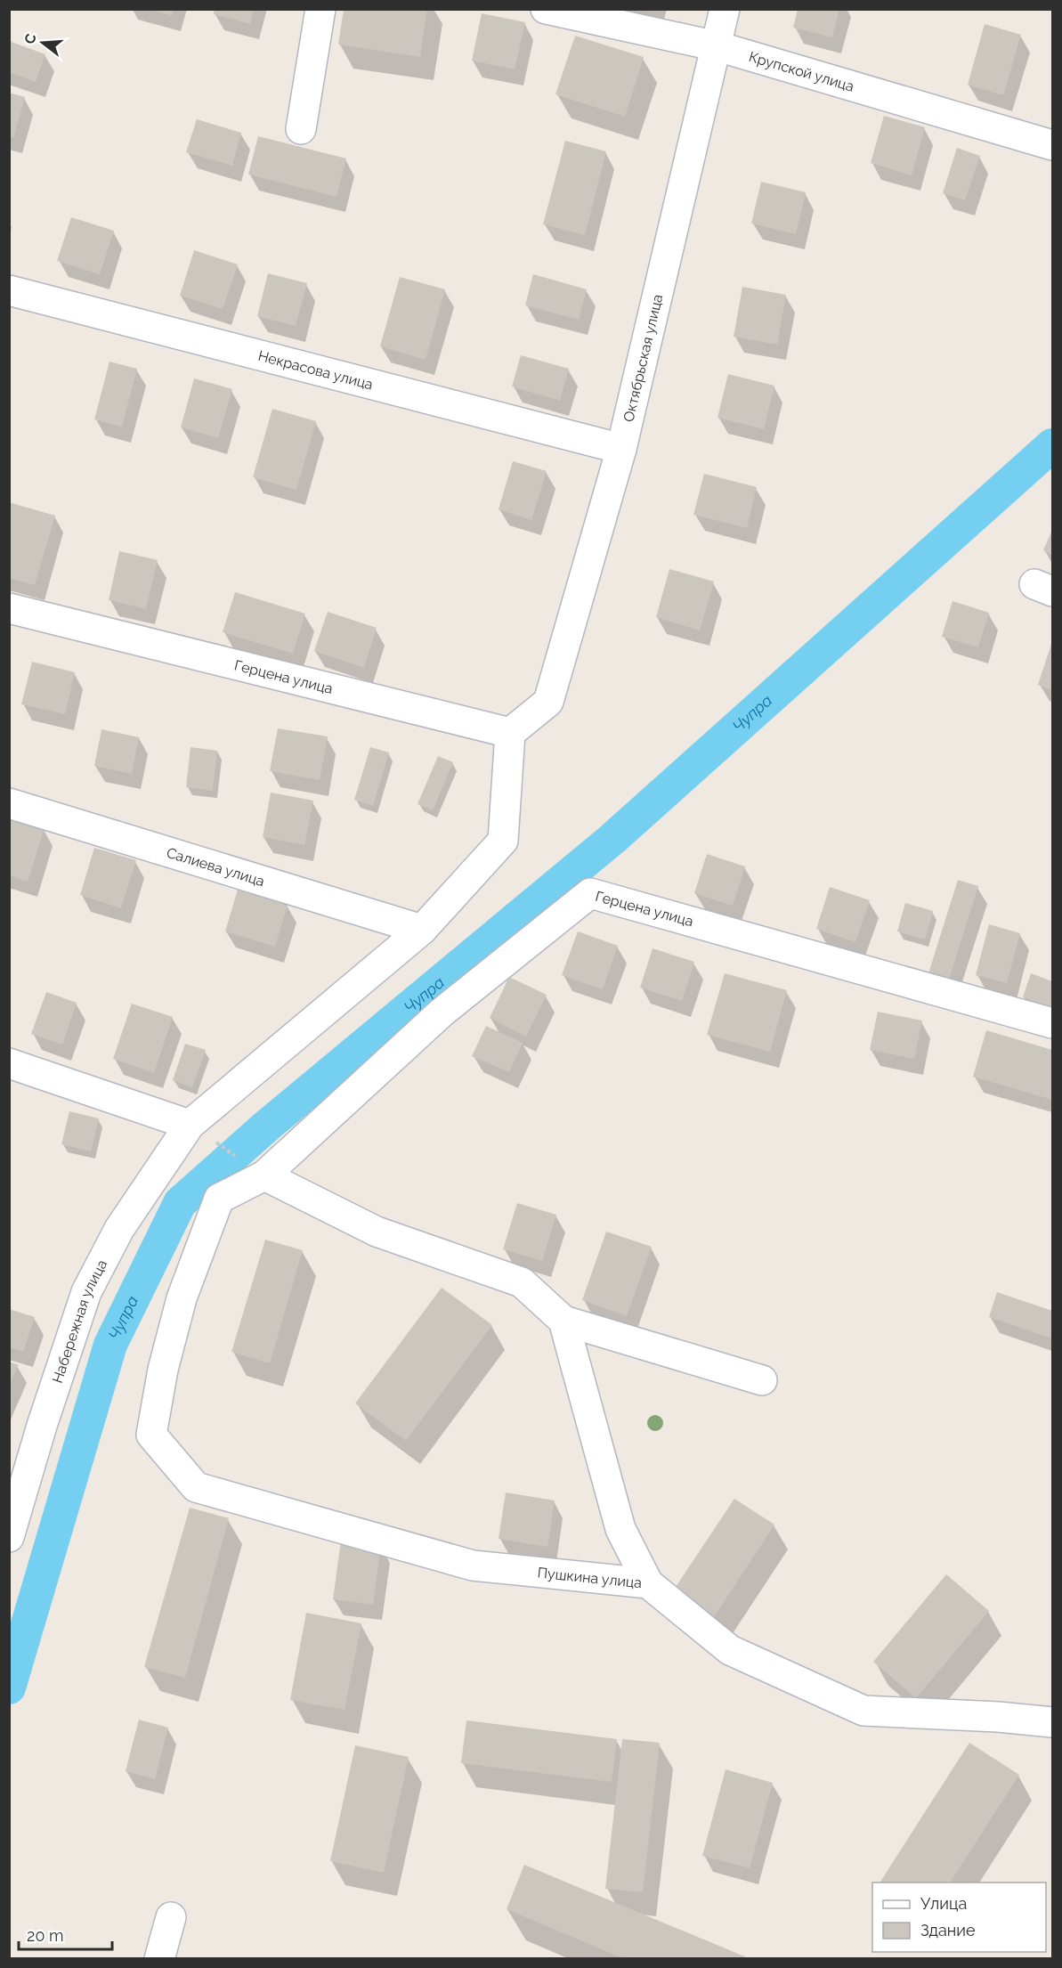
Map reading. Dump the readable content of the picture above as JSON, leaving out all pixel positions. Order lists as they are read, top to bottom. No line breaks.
{"streets":{"street":["Крупской улица","Октябрьская улица","Некрасова улица","Герцена улица","Салиева улица","Набережная улица","Пушкина улица"]},"crossings":[["Крупской улица","Октябрьская улица"],["Октябрьская улица","Некрасова улица"],["Октябрьская улица","Герцена улица"],["Октябрьская улица","Набережная улица"],["Герцена улица","Набережная улица"],["Герцена улица","Пушкина улица"],["Салиева улица","Набережная улица"]],"water":["Чупра"],"legend":["Улица","Здание"],"scale_bar":"20 m","north":"left"}
